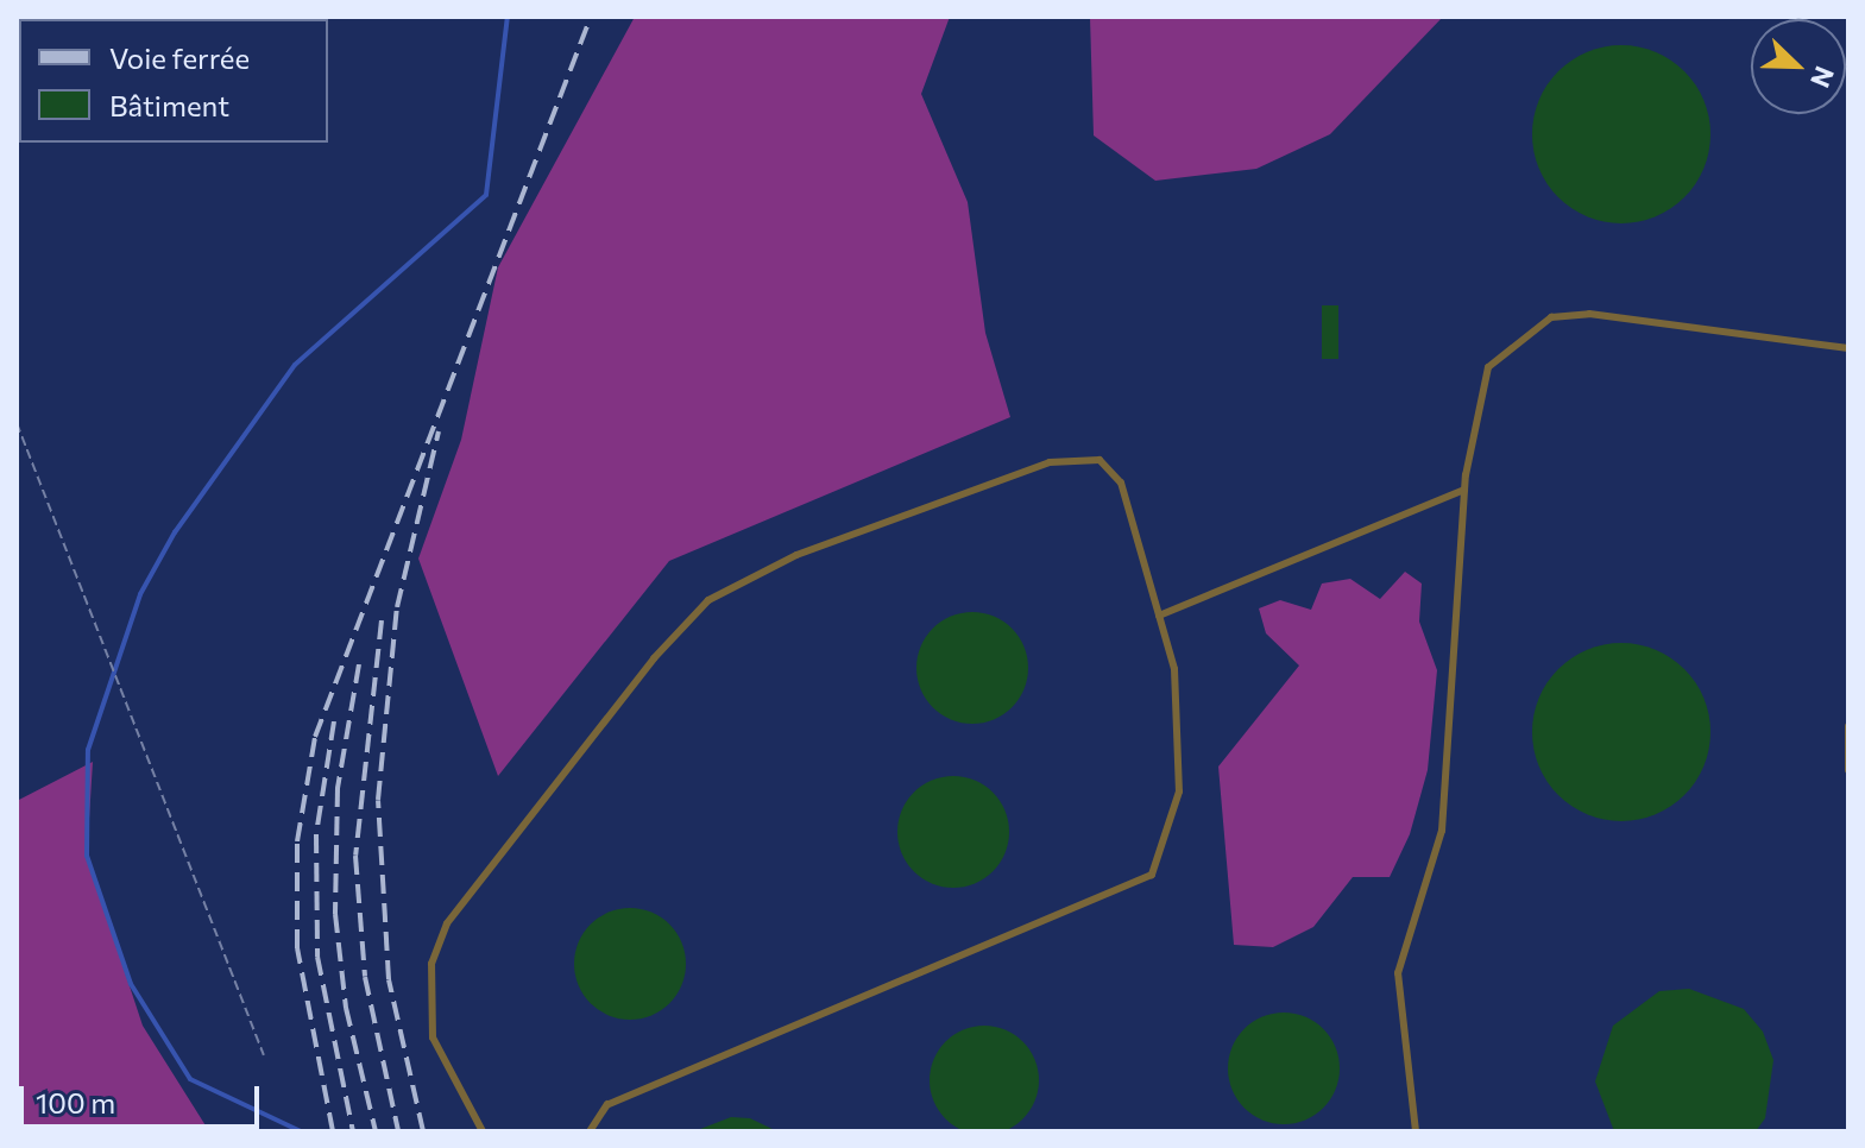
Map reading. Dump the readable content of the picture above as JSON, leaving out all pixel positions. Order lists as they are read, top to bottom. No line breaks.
{"legend":["Voie ferrée","Bâtiment"],"scale_bar":"100 m","north":"bottom right"}
